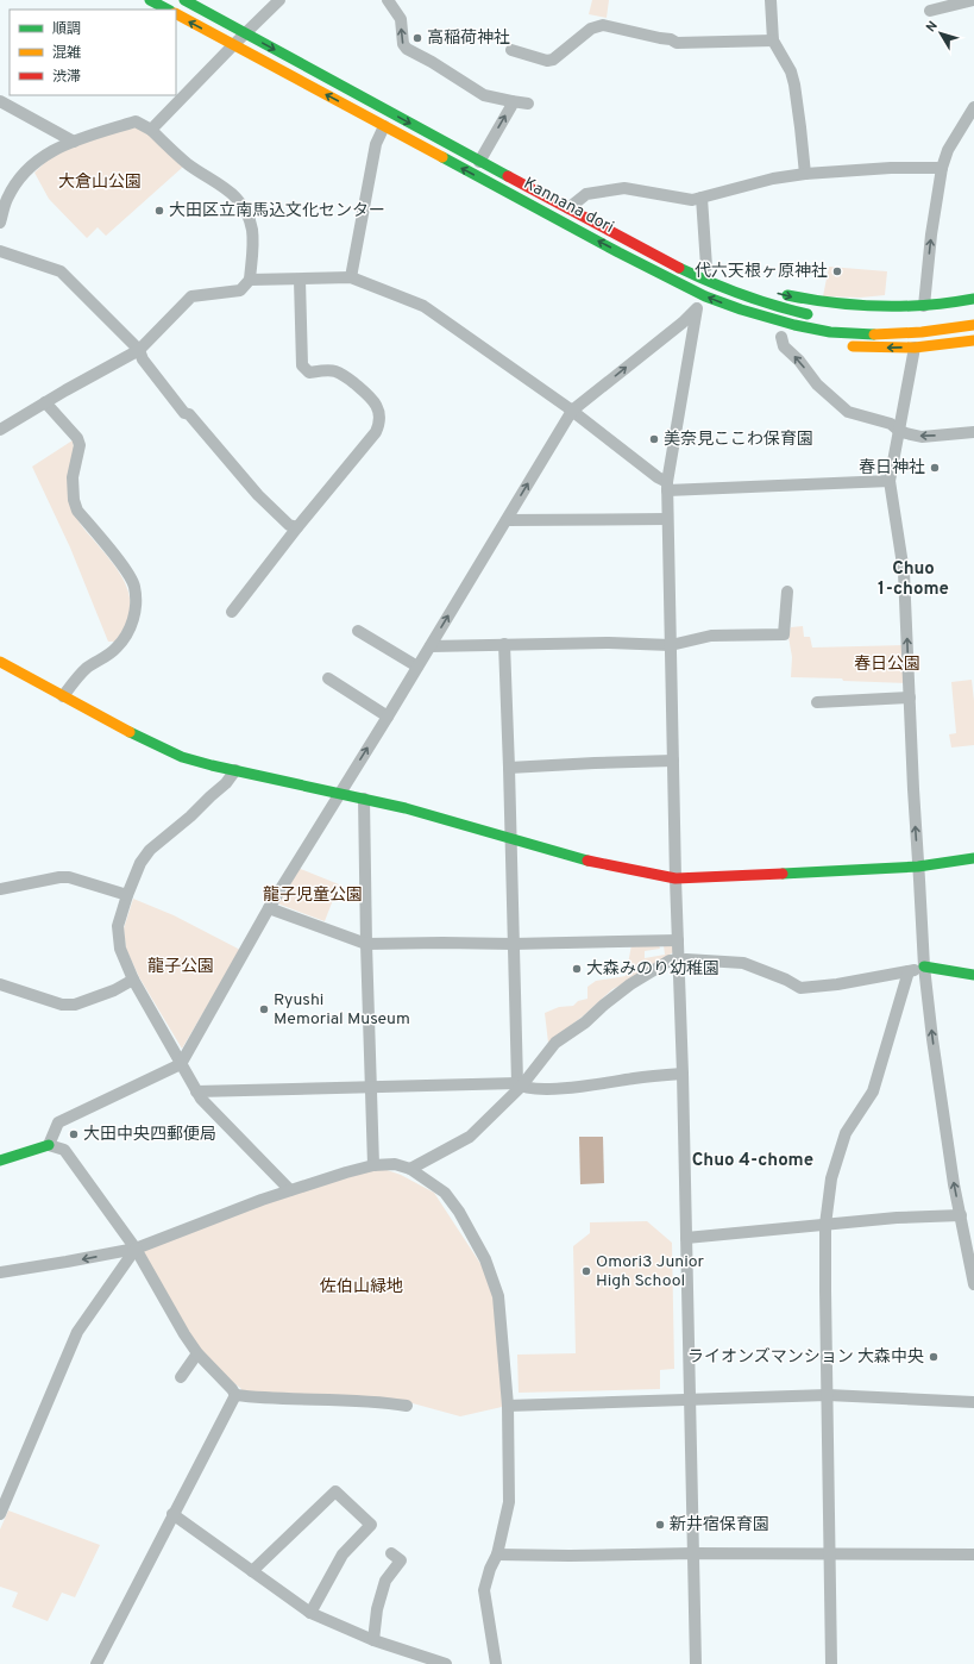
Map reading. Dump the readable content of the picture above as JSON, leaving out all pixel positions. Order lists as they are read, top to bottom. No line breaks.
{"streets":{"main road":["Kannana dori"]},"districts":["Chuo 1-chome","Chuo 4-chome"],"parks":["大倉山公園","春日公園","龍子児童公園","龍子公園","佐伯山緑地"],"places":["高稲荷神社","大田区立南馬込文化センター","代六天根ヶ原神社","美奈見ここわ保育園","春日神社","大森みのり幼稚園","Ryushi Memorial Museum","大田中央四郵便局","Omori3 Junior High School","ライオンズマンション 大森中央","新井宿保育園"],"legend":["順調","混雑","渋滞"],"north":"top left"}
